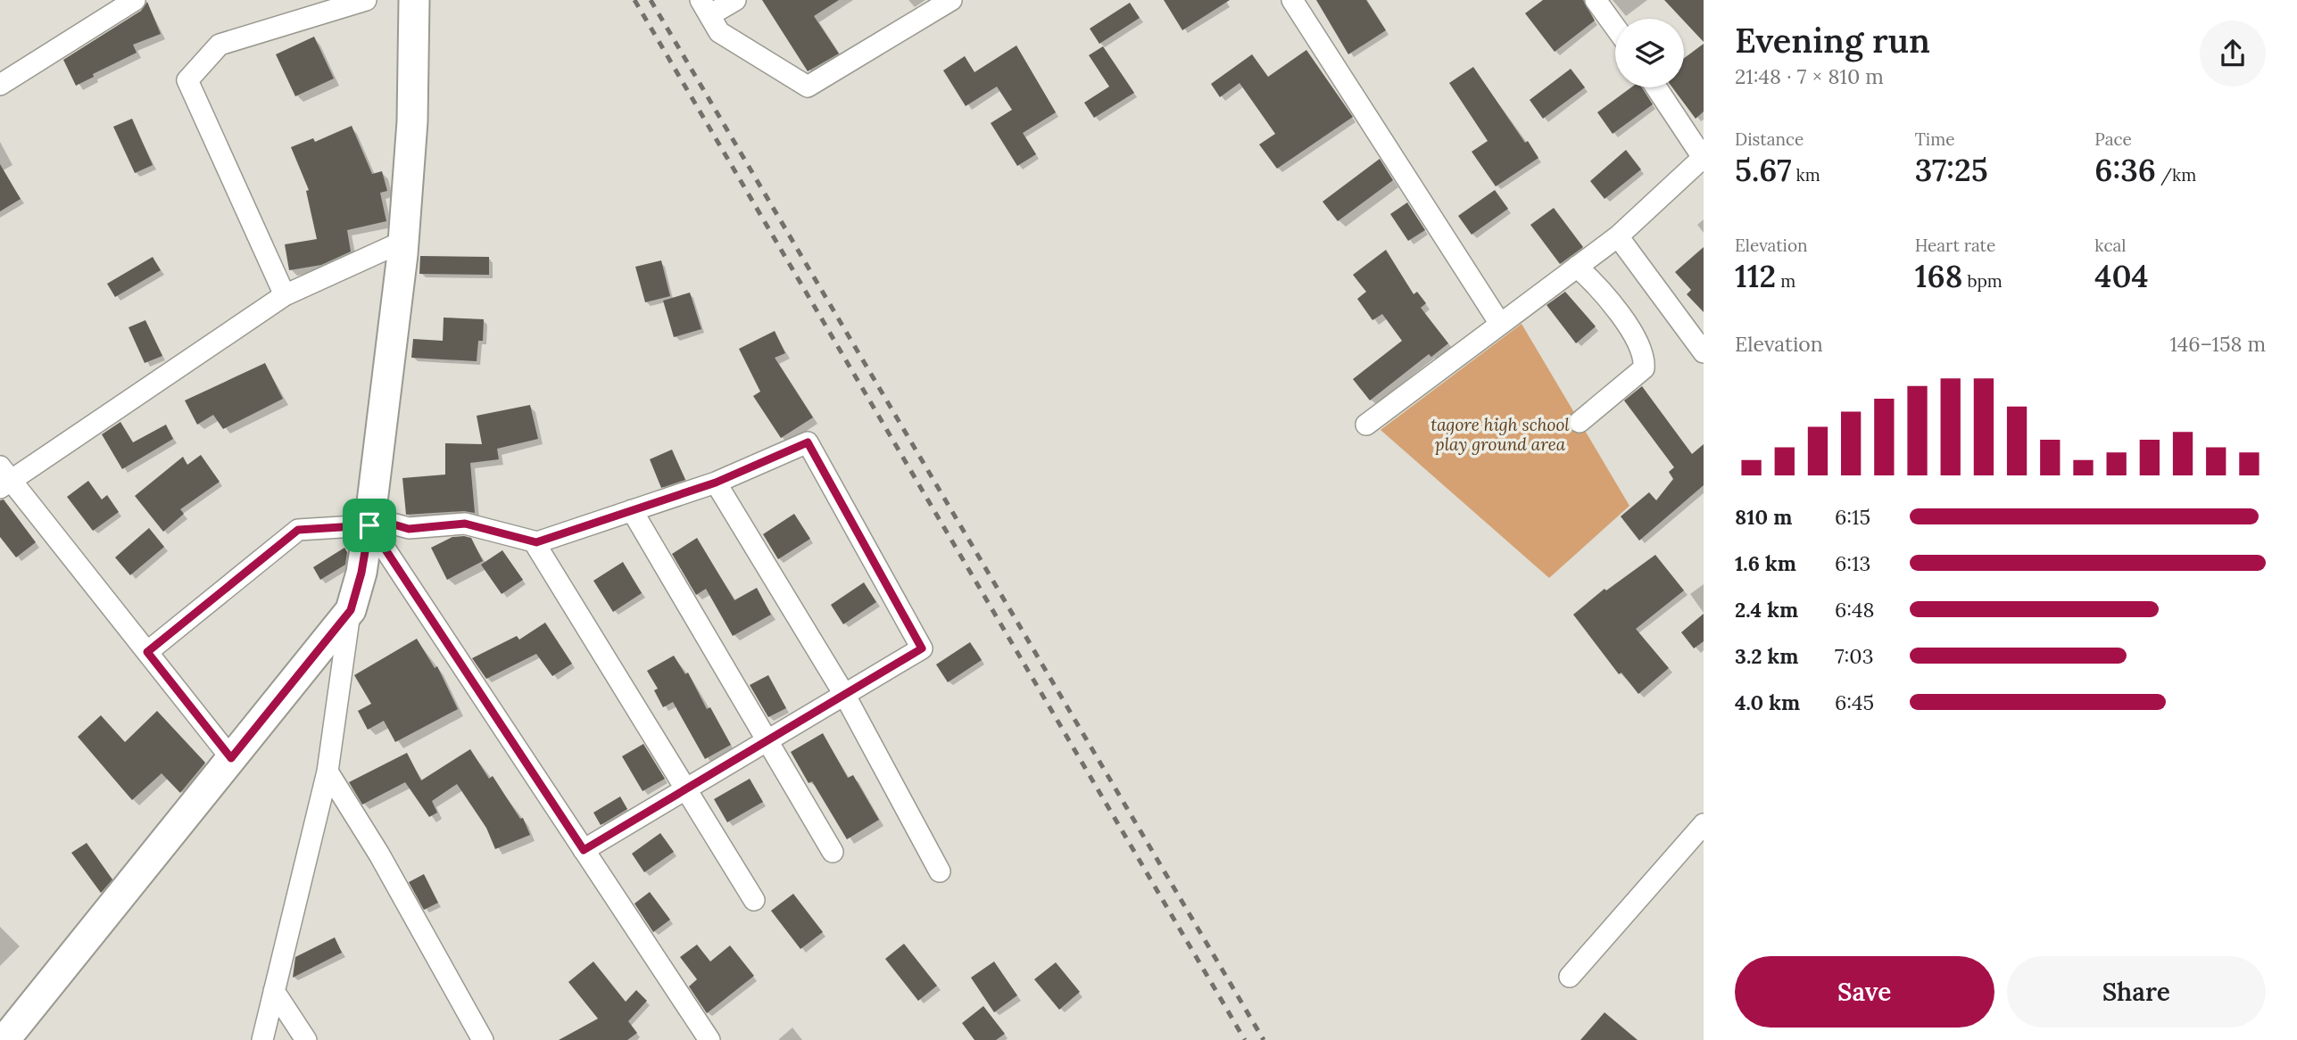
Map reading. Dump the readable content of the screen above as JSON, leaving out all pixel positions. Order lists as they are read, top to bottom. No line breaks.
{"parks":["tagore high school play ground area"],"page":{"heading":["Evening run","21:48 · 7 × 810 m"],"stats":[["Distance","5.67 km"],["Time","37:25"],["Pace","6:36 /km"],["Elevation","112 m"],["Heart rate","168 bpm"],["kcal","404"]],"chart":["Elevation","146–158 m"],"list":[{"name":"810 m","note":"6:15"},{"name":"1.6 km","note":"6:13"},{"name":"2.4 km","note":"6:48"},{"name":"3.2 km","note":"7:03"},{"name":"4.0 km","note":"6:45"}],"buttons":["Save","Share"]}}
